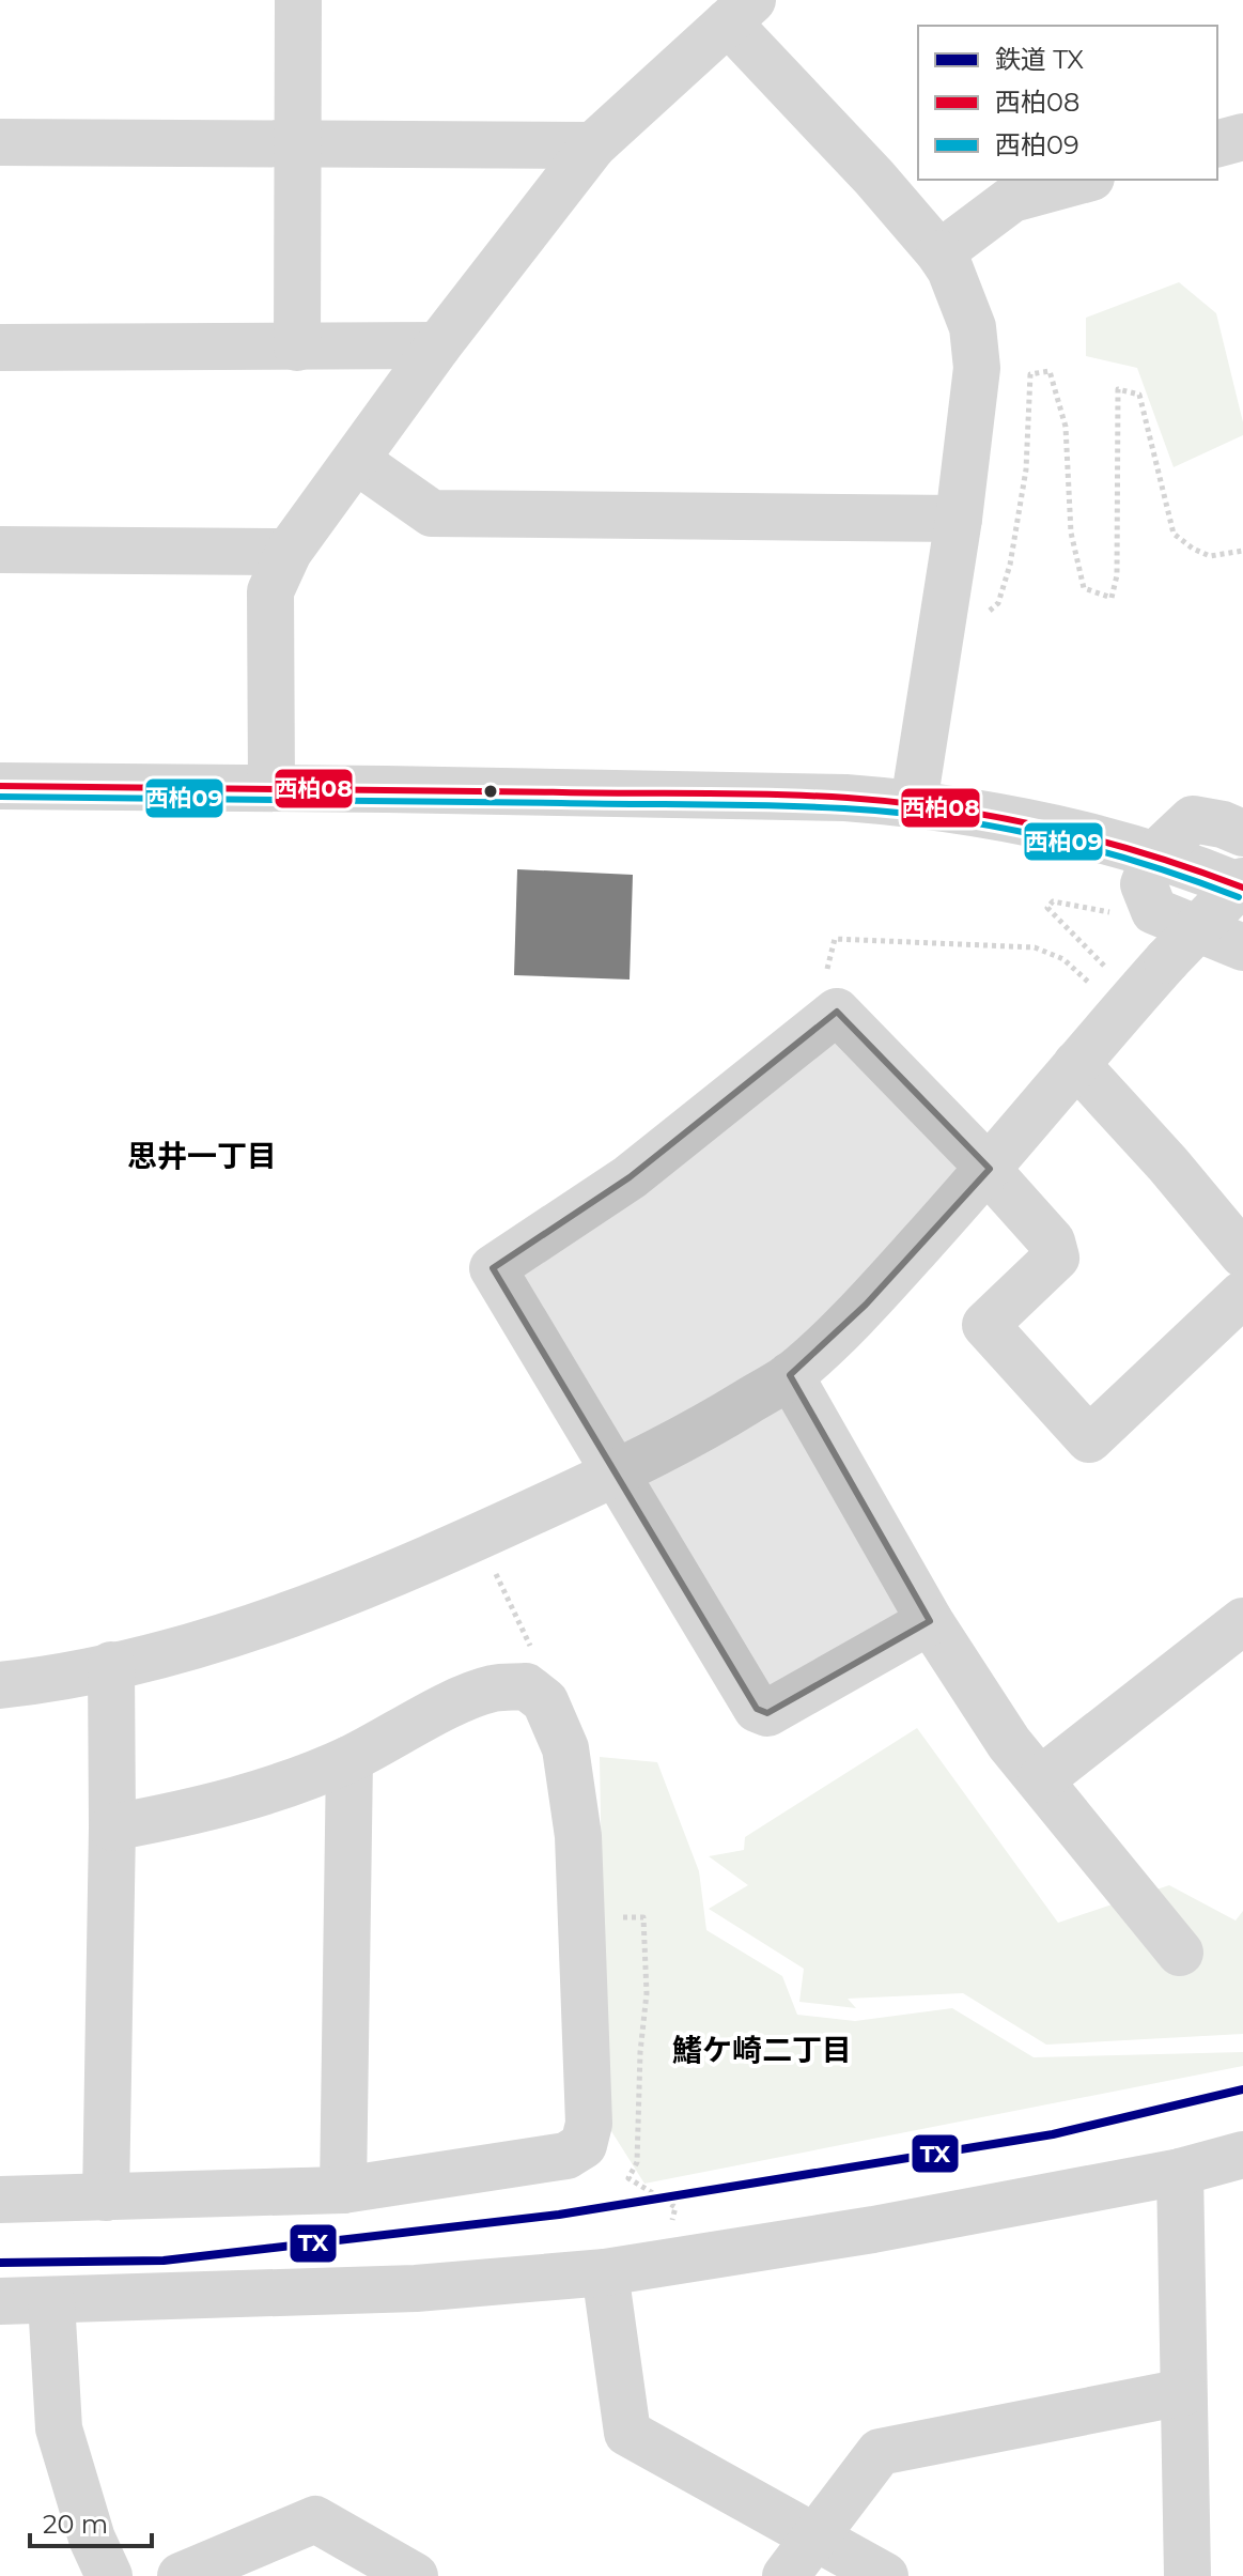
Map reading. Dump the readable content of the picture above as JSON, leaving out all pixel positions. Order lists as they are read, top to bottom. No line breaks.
{"districts":["思井一丁目","鰭ケ崎二丁目"],"lines":["transit line 西柏08","transit line 西柏09","rail line TX"],"legend":["鉄道 TX","西柏08","西柏09"],"scale_bar":"20 m"}
